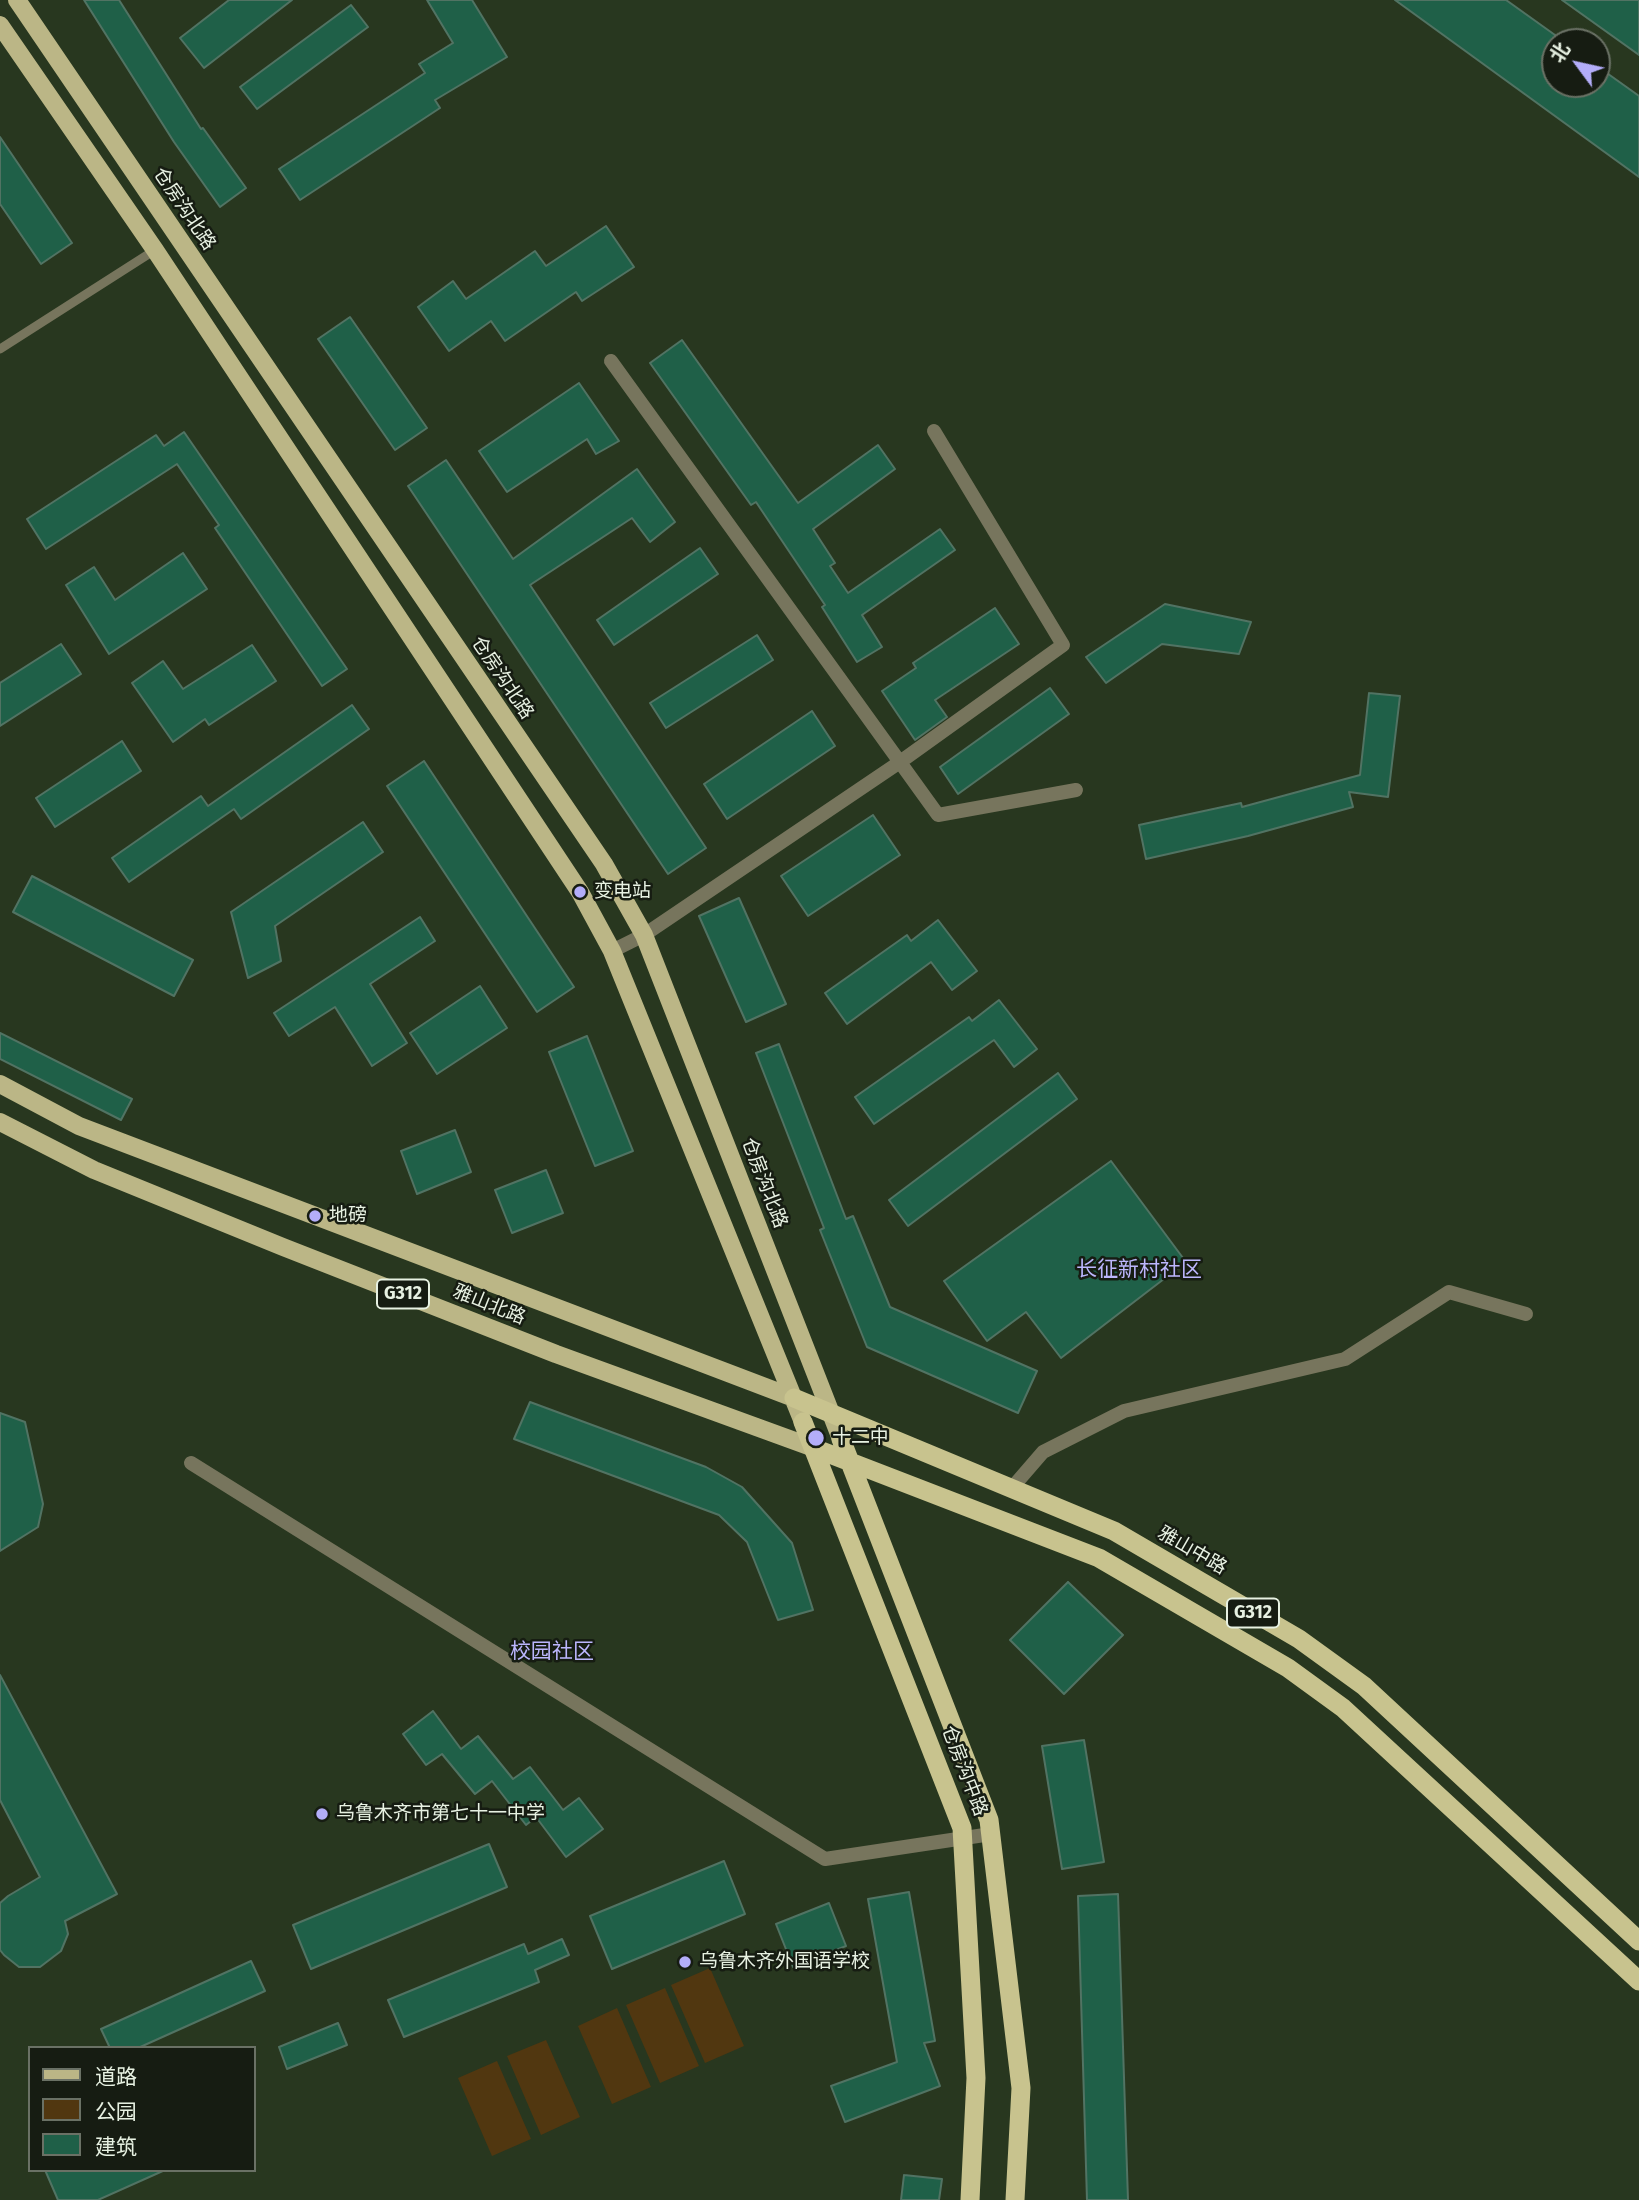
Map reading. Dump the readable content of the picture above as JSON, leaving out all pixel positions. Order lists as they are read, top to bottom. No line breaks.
{"streets":{"highway":["G312","雅山中路","仓房沟中路"],"main road":["仓房沟北路","雅山北路"]},"crossings":[["仓房沟北路","雅山中路"],["仓房沟北路","仓房沟中路"],["G312","雅山北路"],["G312","仓房沟中路"],["雅山北路","雅山中路"],["雅山北路","仓房沟中路"]],"districts":["长征新村社区","校园社区"],"places":["变电站","地磅","十二中","乌鲁木齐市第七十一中学","乌鲁木齐外国语学校"],"legend":["道路","公园","建筑"],"north":"top left"}
